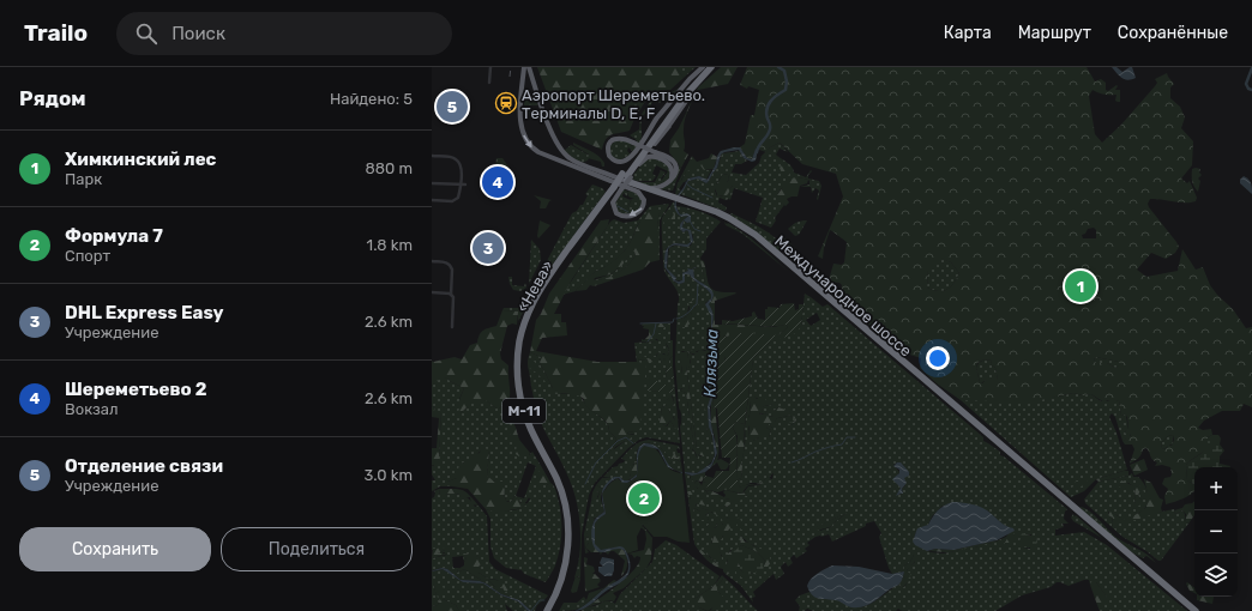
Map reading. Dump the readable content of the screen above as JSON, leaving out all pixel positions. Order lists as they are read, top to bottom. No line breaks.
{"streets":{"highway":["«Нева»","Международное шоссе","М-11"]},"crossings":[["«Нева»","Международное шоссе"],["«Нева»","М-11"],["Международное шоссе","М-11"]],"water":["Клязьма"],"places":{"station":["Аэропорт Шереметьево. Терминалы D, E, F"]},"page":{"header":"Trailo","search":"Поиск","nav":["Карта","Маршрут","Сохранённые"],"heading":["Рядом","Найдено: 5"],"pins":["5","4","3","1","2"],"list":[{"mark":"1","name":"Химкинский лес","note":"Парк","value":"880 m"},{"mark":"2","name":"Формула 7","note":"Спорт","value":"1.8 km"},{"mark":"3","name":"DHL Express Easy","note":"Учреждение","value":"2.6 km"},{"mark":"4","name":"Шереметьево 2","note":"Вокзал","value":"2.6 km"},{"mark":"5","name":"Отделение связи","note":"Учреждение","value":"3.0 km"}],"map_buttons":["+","−"],"buttons":["Сохранить","Поделиться"]}}
